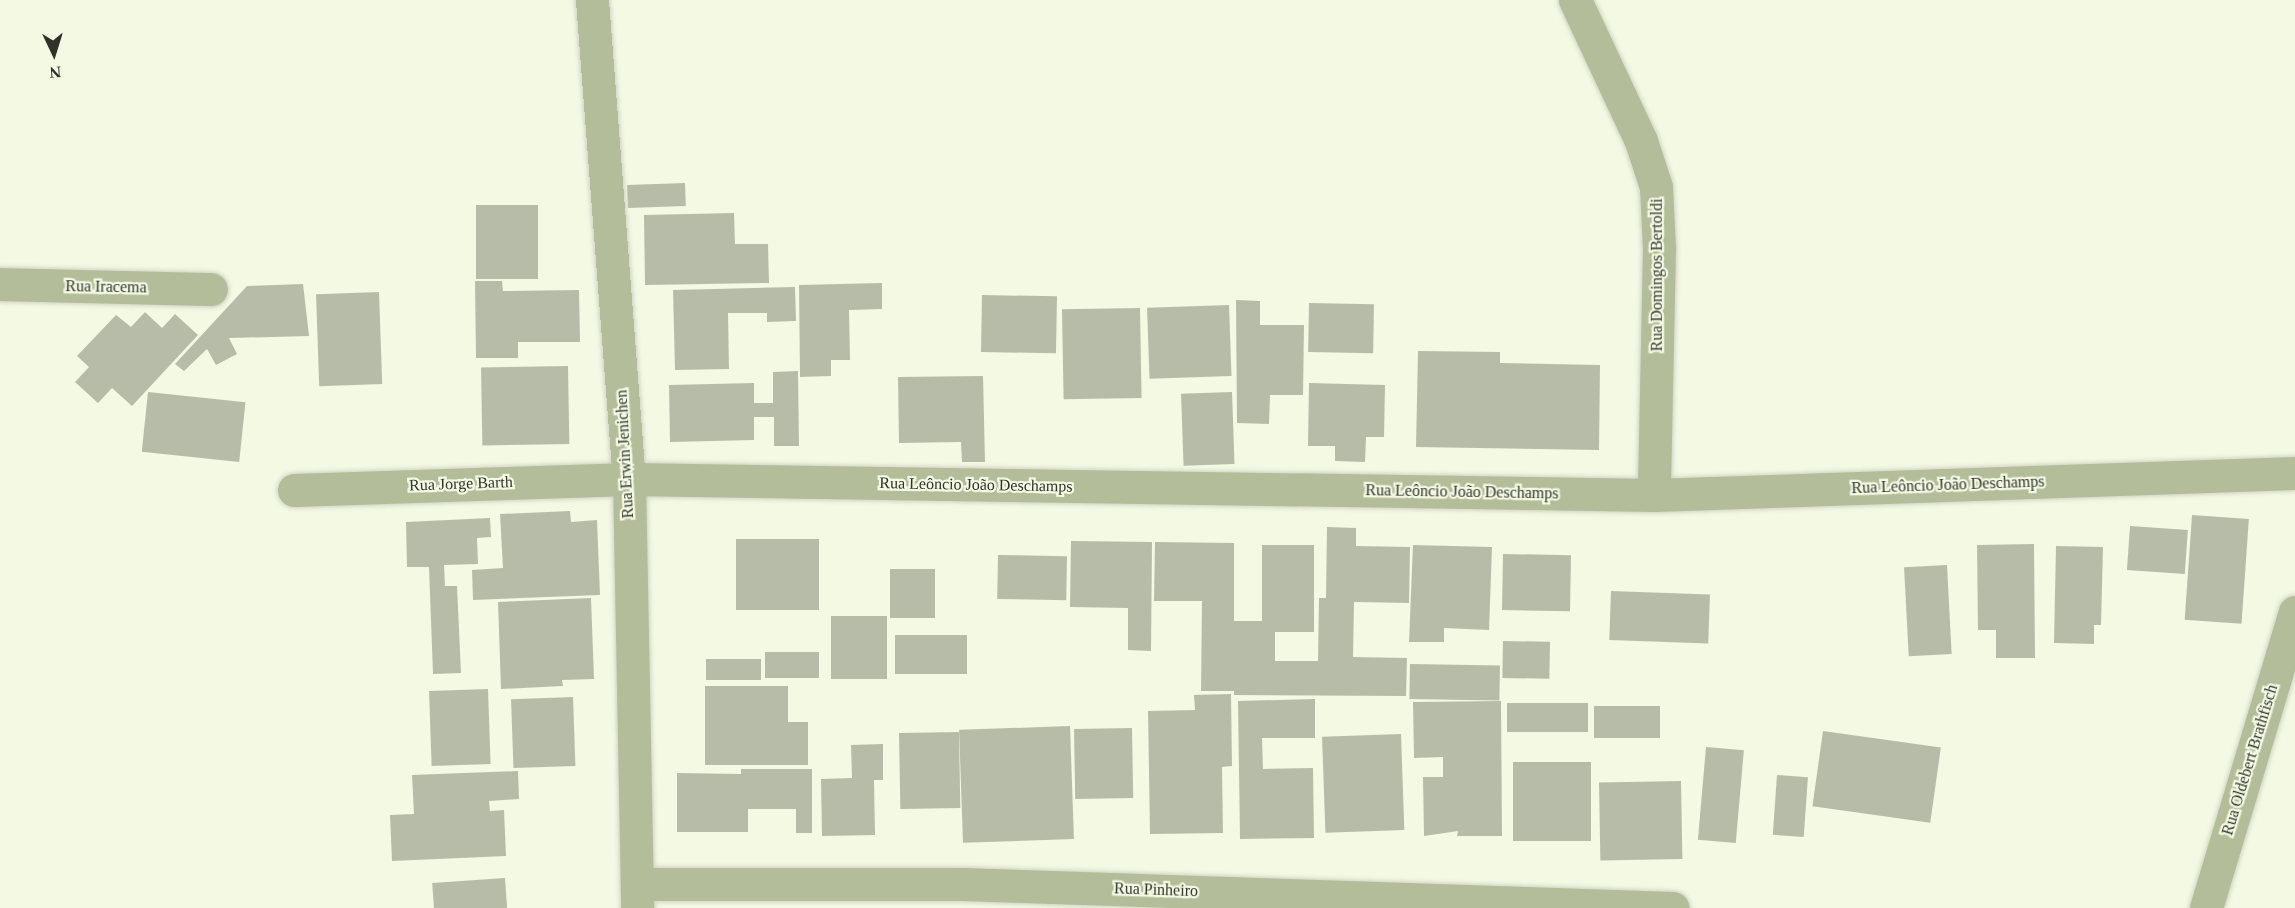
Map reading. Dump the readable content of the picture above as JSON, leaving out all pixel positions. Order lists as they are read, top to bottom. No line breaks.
{"streets":{"street":["Rua Domingos Bertoldi","Rua Iracema","Rua Erwin Jenichen","Rua Jorge Barth","Rua Leôncio João Deschamps","Rua Oldebert Brathfisch","Rua Pinheiro"]},"crossings":[["Rua Domingos Bertoldi","Rua Leôncio João Deschamps"],["Rua Erwin Jenichen","Rua Jorge Barth"],["Rua Erwin Jenichen","Rua Leôncio João Deschamps"],["Rua Erwin Jenichen","Rua Pinheiro"],["Rua Jorge Barth","Rua Leôncio João Deschamps"]],"north":"bottom"}
